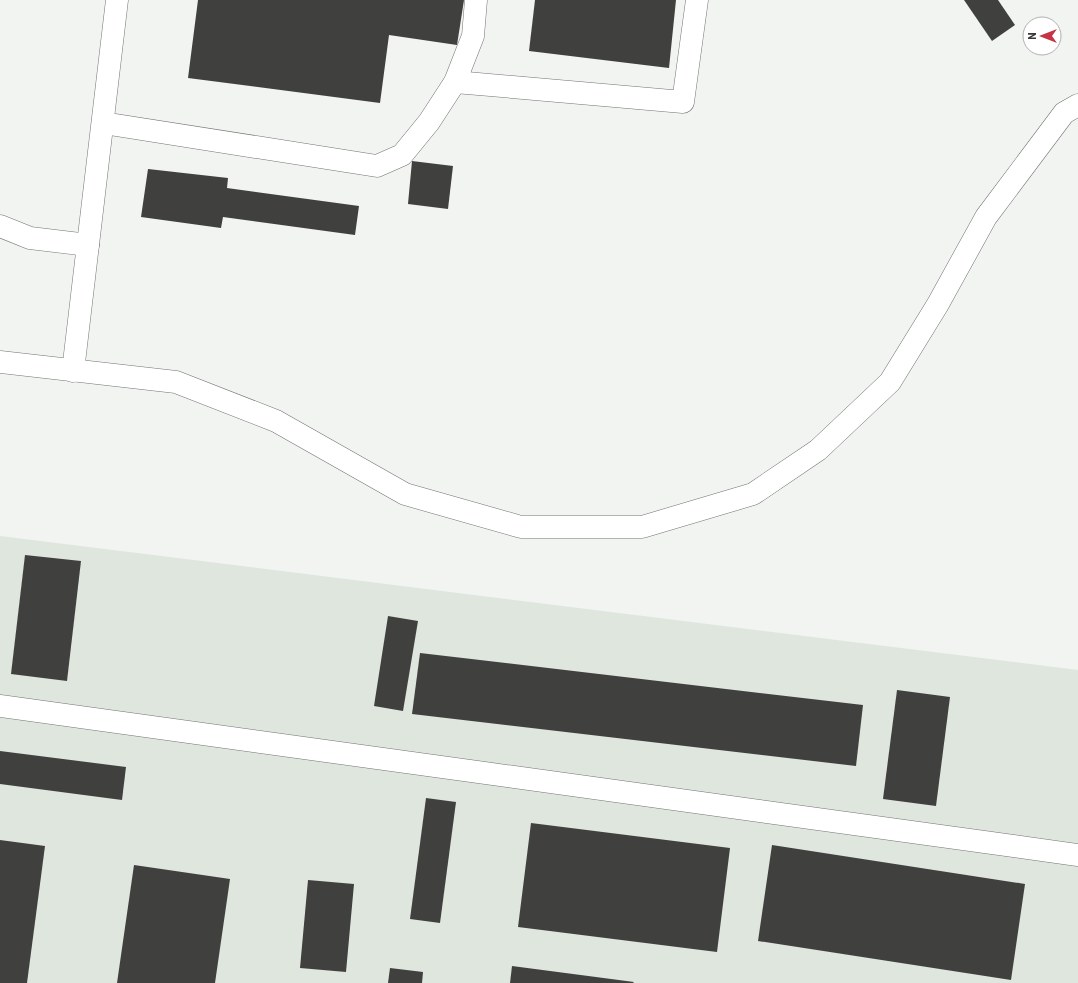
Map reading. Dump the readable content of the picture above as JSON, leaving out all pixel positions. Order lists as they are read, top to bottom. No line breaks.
{"north":"left"}
